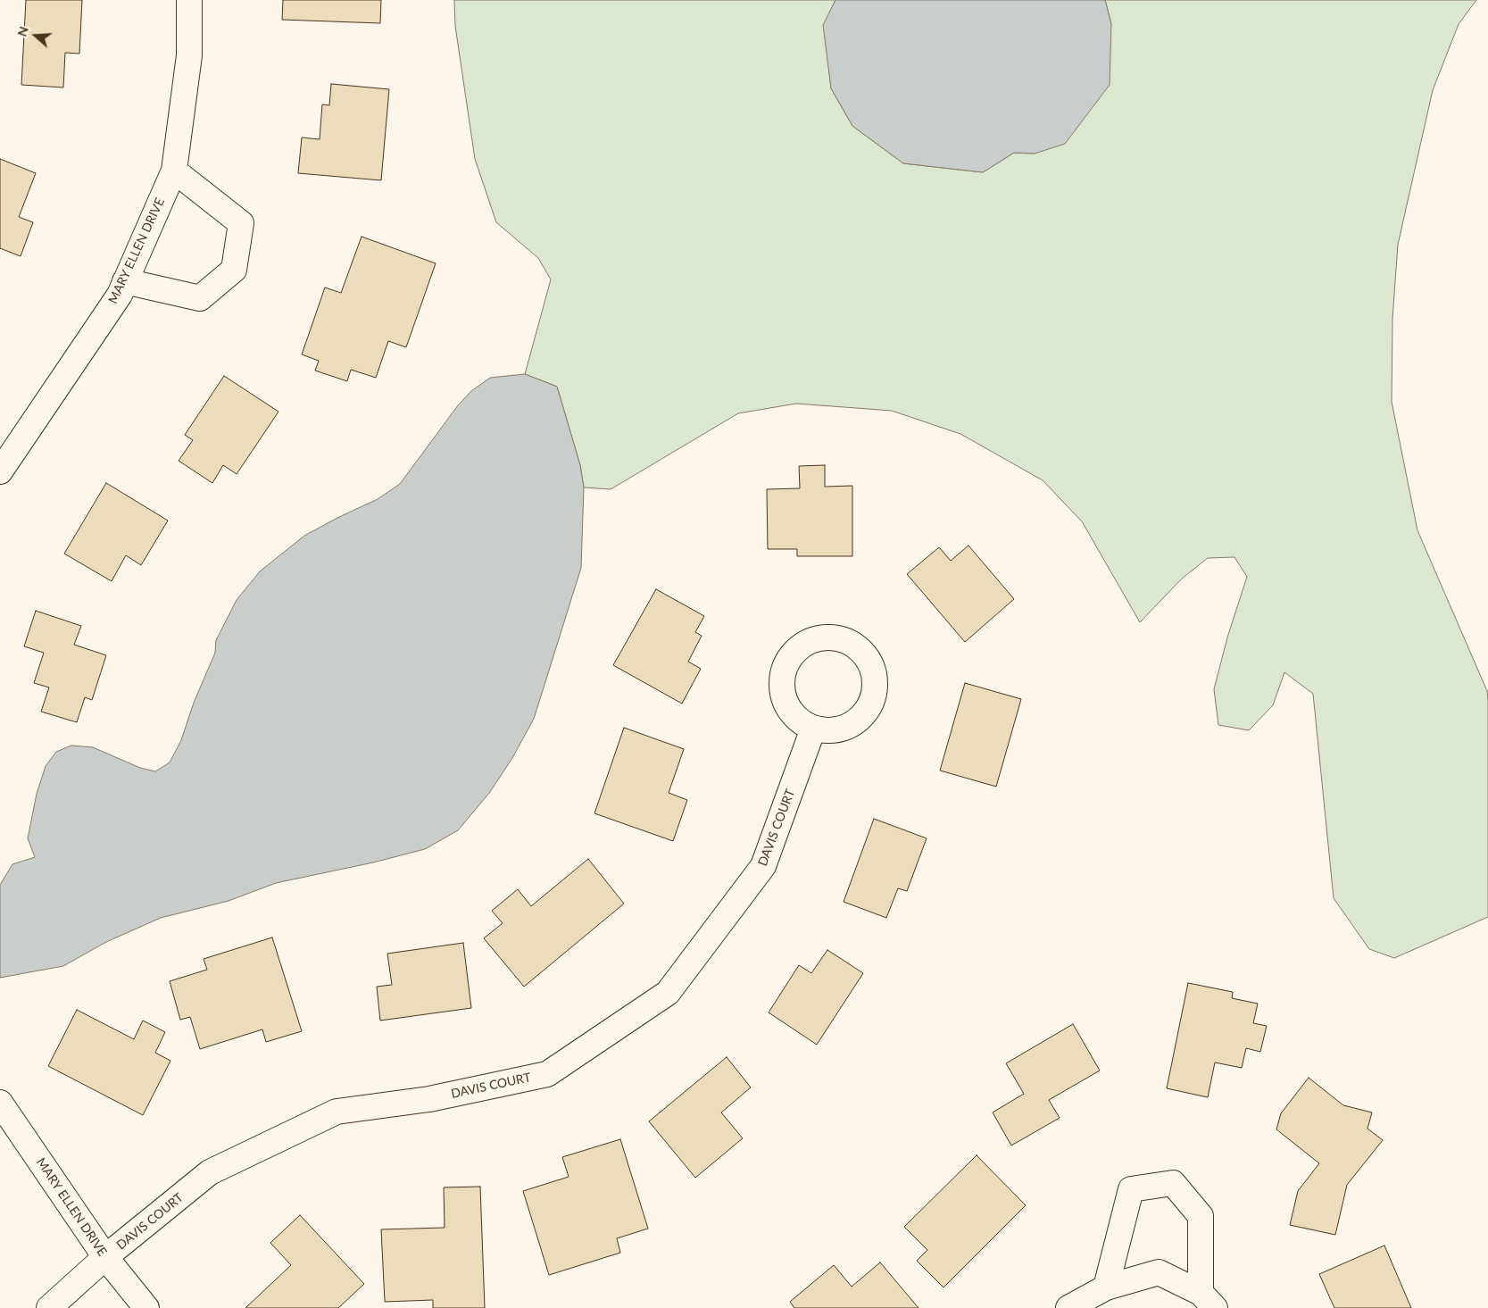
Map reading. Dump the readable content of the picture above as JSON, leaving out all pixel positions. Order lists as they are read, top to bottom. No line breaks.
{"streets":{"street":["MARY ELLEN DRIVE","DAVIS COURT"]},"crossings":[["MARY ELLEN DRIVE","DAVIS COURT"]],"north":"left"}
